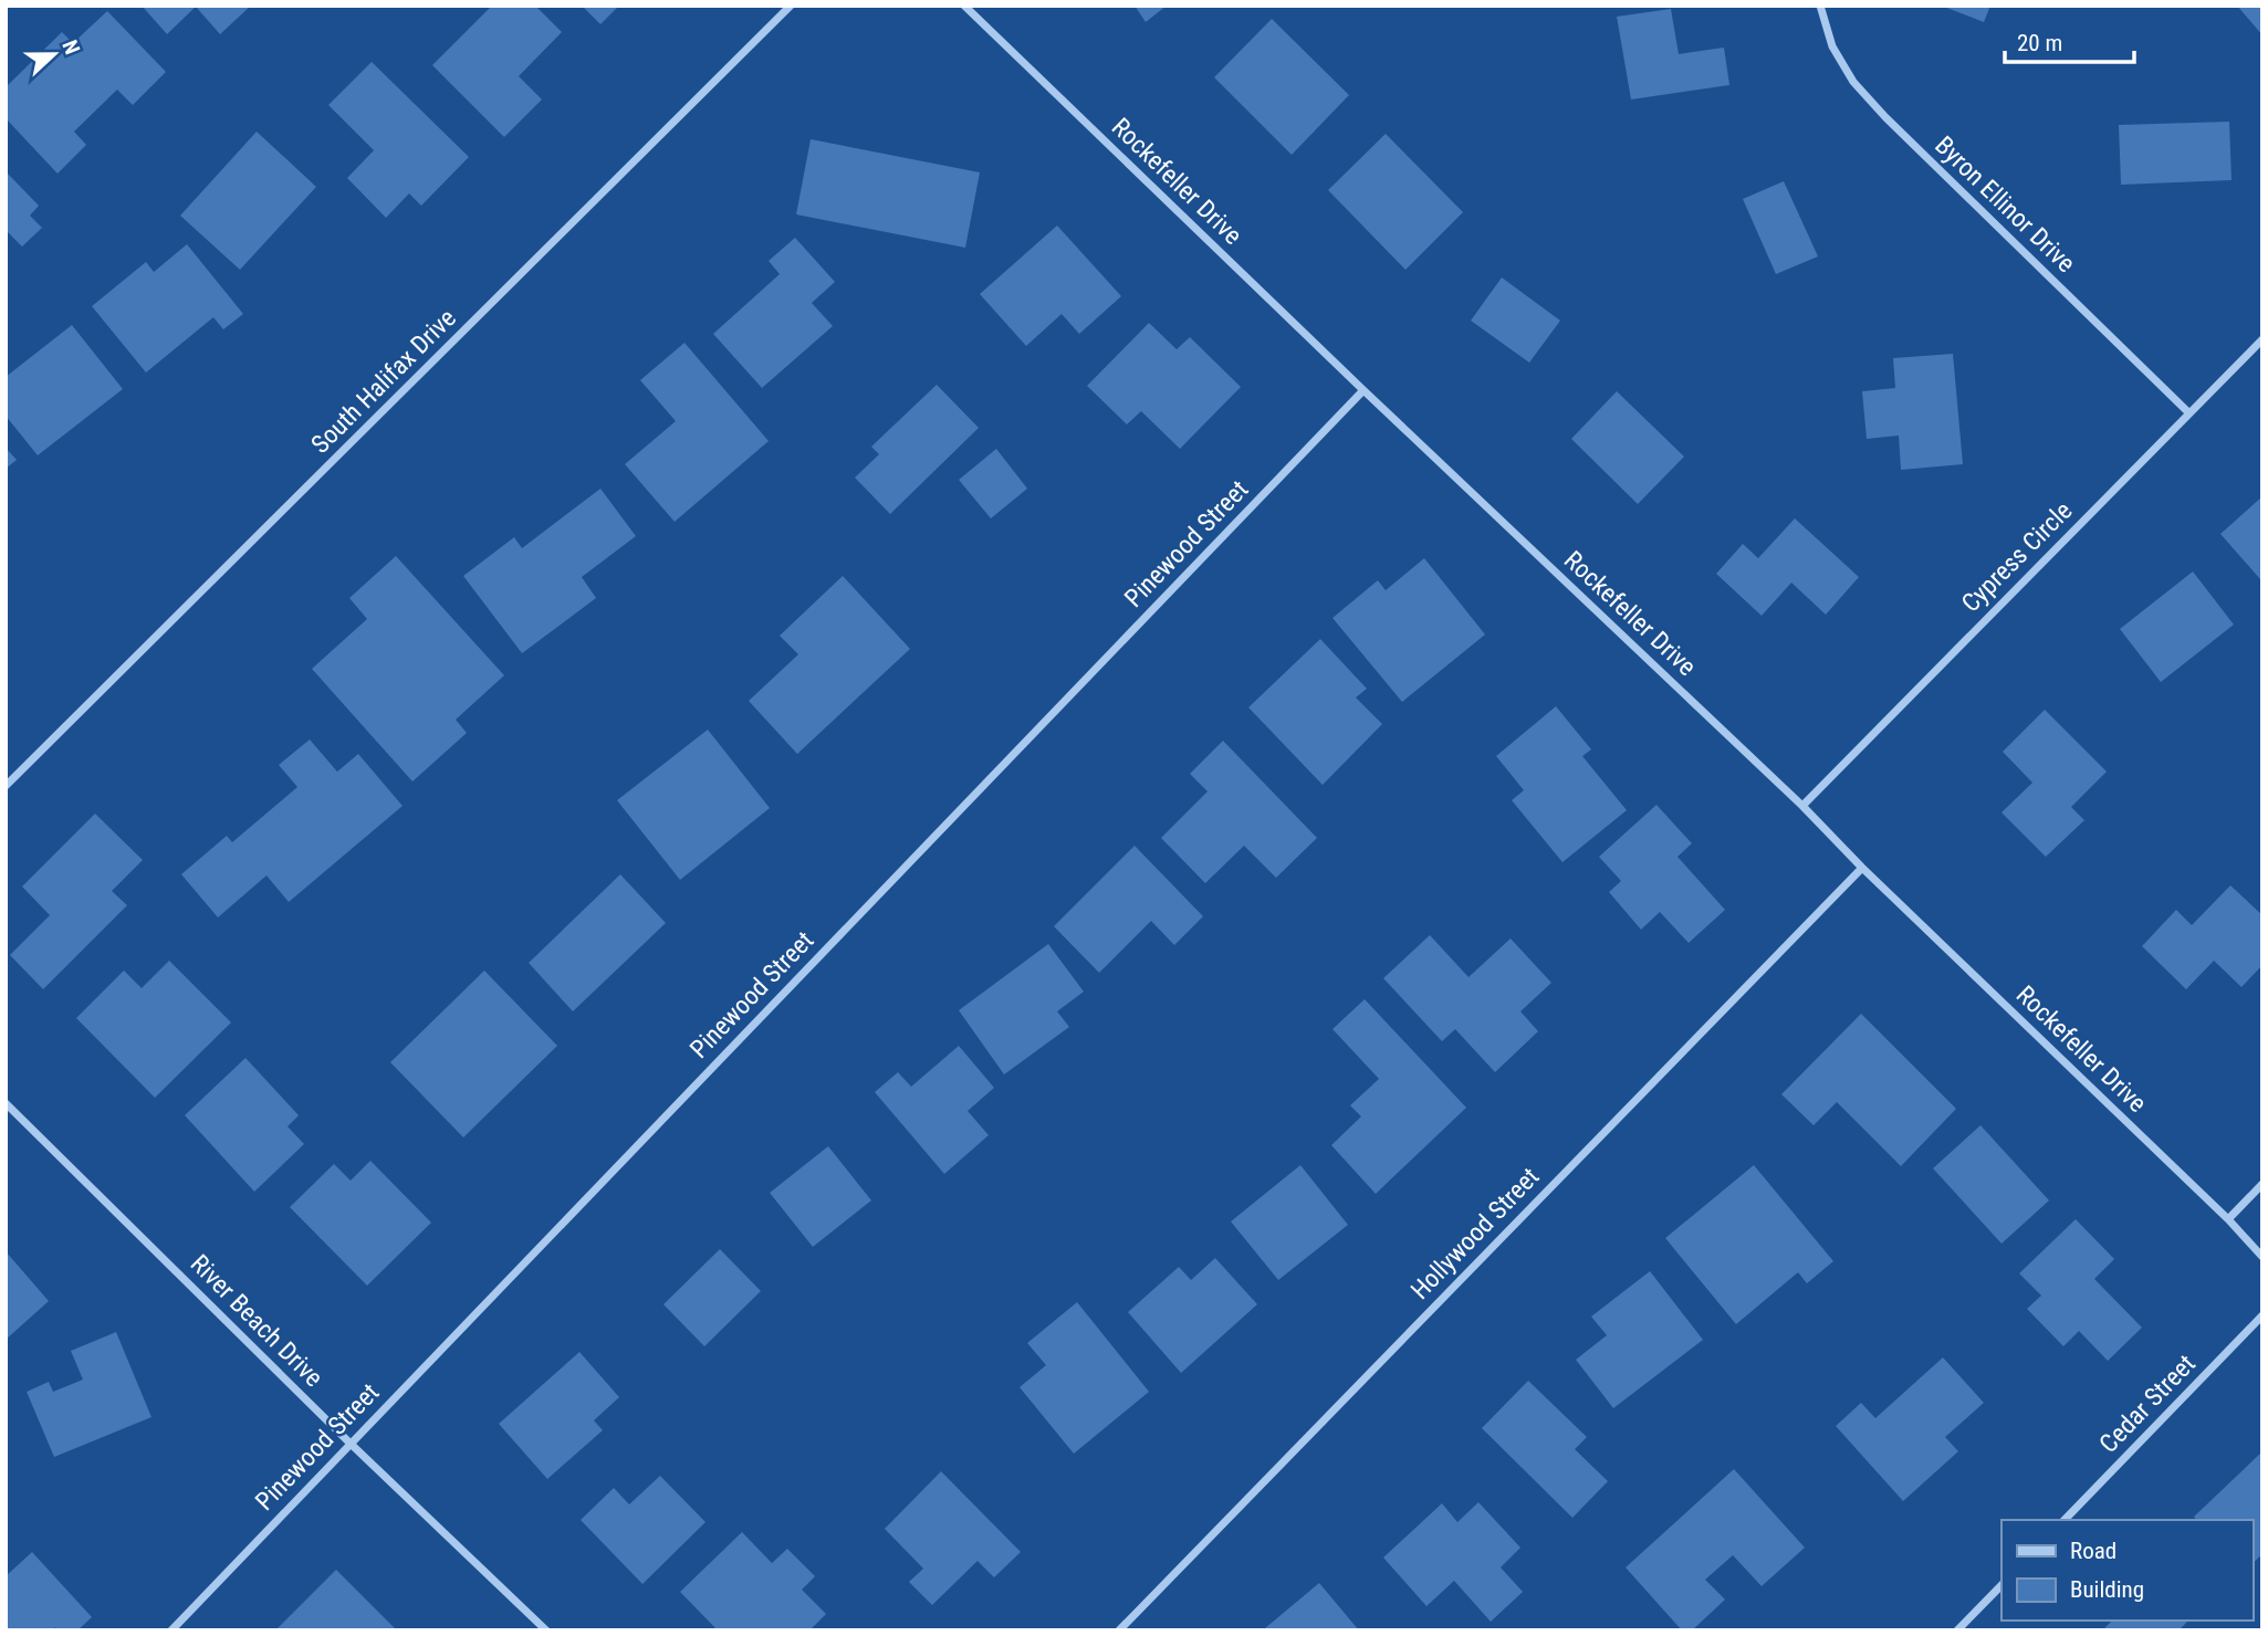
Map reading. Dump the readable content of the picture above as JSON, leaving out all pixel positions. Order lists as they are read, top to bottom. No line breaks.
{"streets":{"street":["Rockefeller Drive","Byron Ellinor Drive","South Halifax Drive","Pinewood Street","Cypress Circle","Hollywood Street","River Beach Drive","Cedar Street"]},"crossings":[["Rockefeller Drive","Pinewood Street"],["Rockefeller Drive","Cypress Circle"],["Rockefeller Drive","Hollywood Street"],["Byron Ellinor Drive","Cypress Circle"],["Pinewood Street","River Beach Drive"]],"legend":["Road","Building"],"scale_bar":"20 m","north":"right"}
